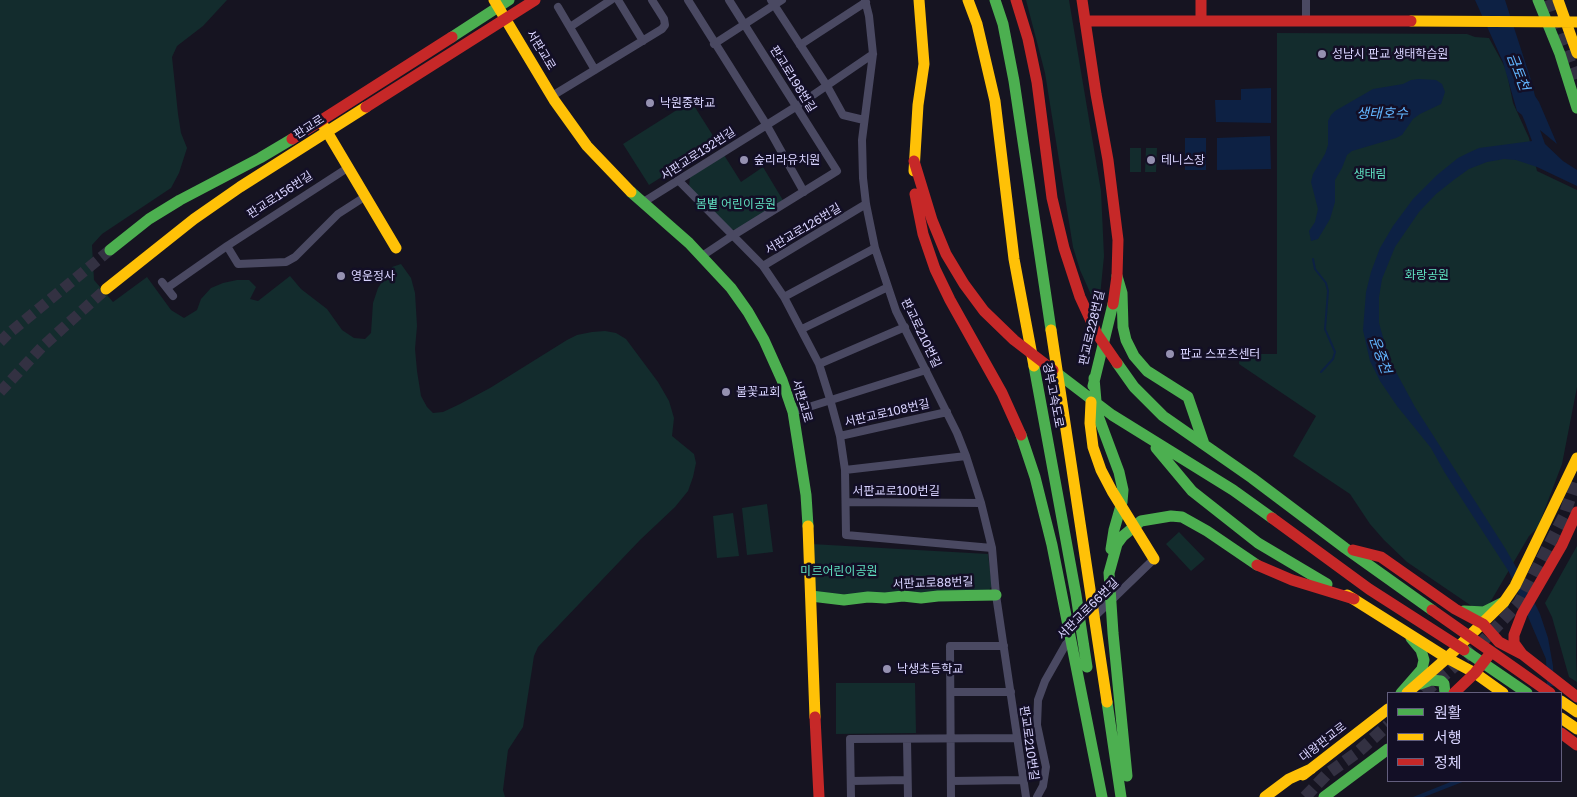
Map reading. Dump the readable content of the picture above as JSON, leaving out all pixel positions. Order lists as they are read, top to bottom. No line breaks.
{"streets":{"main road":["서판교로","판교로","판교로228번길","경부고속도로","서판교로88번길","대왕판교로"],"street":["판교로198번길","서판교로132번길","판교로156번길","서판교로126번길","판교로210번길","서판교로108번길","서판교로100번길","서판교로66번길"]},"crossings":[["서판교로","판교로"],["서판교로","서판교로132번길"],["서판교로","서판교로88번길"],["판교로198번길","서판교로132번길"],["판교로198번길","판교로210번길"],["서판교로132번길","서판교로126번길"],["서판교로132번길","판교로210번길"],["서판교로126번길","판교로210번길"],["서판교로126번길","서판교로108번길"],["판교로228번길","서판교로66번길"],["판교로210번길","서판교로108번길"],["판교로210번길","서판교로100번길"],["판교로210번길","서판교로88번길"]],"water":["금토천","생태호수","운중천"],"parks":["생태림","봄볕 어린이공원","화랑공원","미르어린이공원"],"places":["성남시 판교 생태학습원","낙원중학교","숲리라유치원","테니스장","영운정사","판교 스포츠센터","불꽃교회","낙생초등학교"],"legend":["원활","서행","정체"]}
